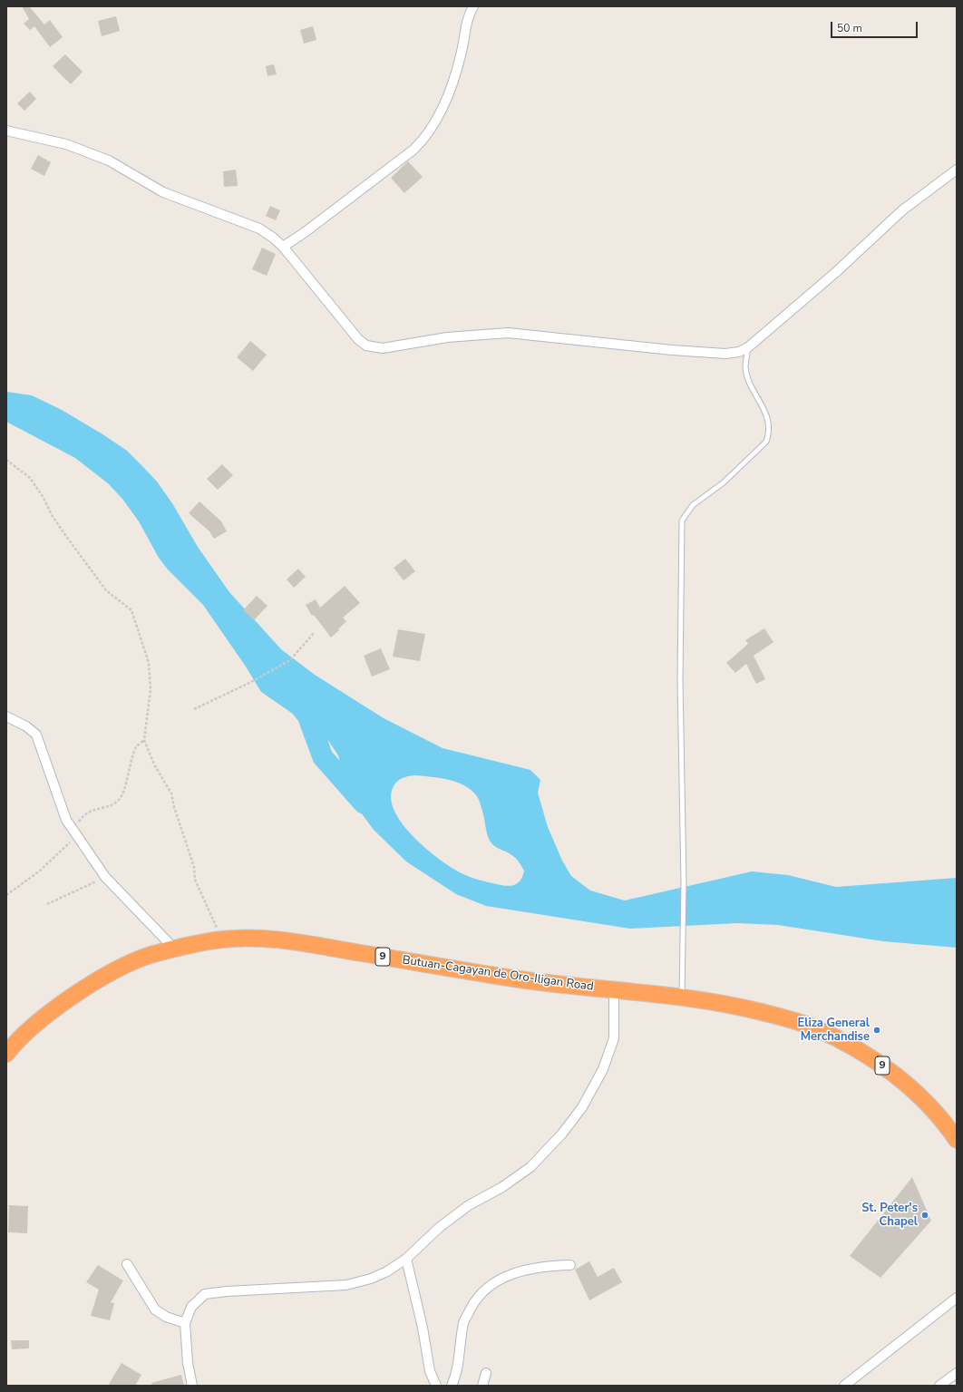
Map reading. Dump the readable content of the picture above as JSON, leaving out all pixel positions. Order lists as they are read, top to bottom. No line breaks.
{"streets":{"highway":["9","Butuan-Cagayan de Oro-Iligan Road"]},"places":["Eliza General Merchandise","St. Peter's Chapel"],"scale_bar":"50 m"}
